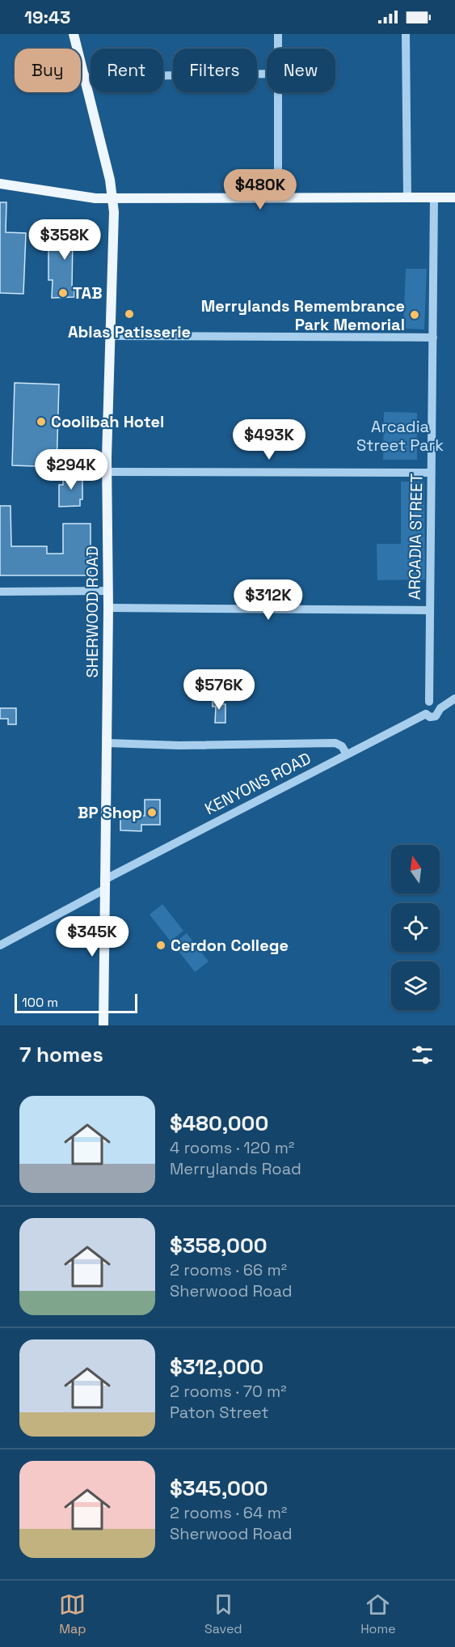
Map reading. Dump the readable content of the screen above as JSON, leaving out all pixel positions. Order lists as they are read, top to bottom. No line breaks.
{"streets":{"main road":["SHERWOOD ROAD"],"street":["ARCADIA STREET","KENYONS ROAD"]},"crossings":[["ARCADIA STREET","KENYONS ROAD"],["SHERWOOD ROAD","KENYONS ROAD"]],"parks":["Arcadia Street Park"],"places":["TAB","Ablas Patisserie","Merrylands Remembrance Park Memorial","Coolibah Hotel","BP Shop","Cerdon College"],"scale_bar":"100 m","north":"top","page":{"status":"19:43","chip":["Buy","Rent","Filters","New"],"price":["$480K","$358K","$493K","$294K","$312K","$576K","$345K"],"scale":"100 m","heading":"7 homes","list":[{"name":"$480,000","note":"4 rooms · 120 m² · Merrylands Road"},{"name":"$358,000","note":"2 rooms · 66 m² · Sherwood Road"},{"name":"$312,000","note":"2 rooms · 70 m² · Paton Street"},{"name":"$345,000","note":"2 rooms · 64 m² · Sherwood Road"}],"tabs":["Map","Saved","Home"]}}
